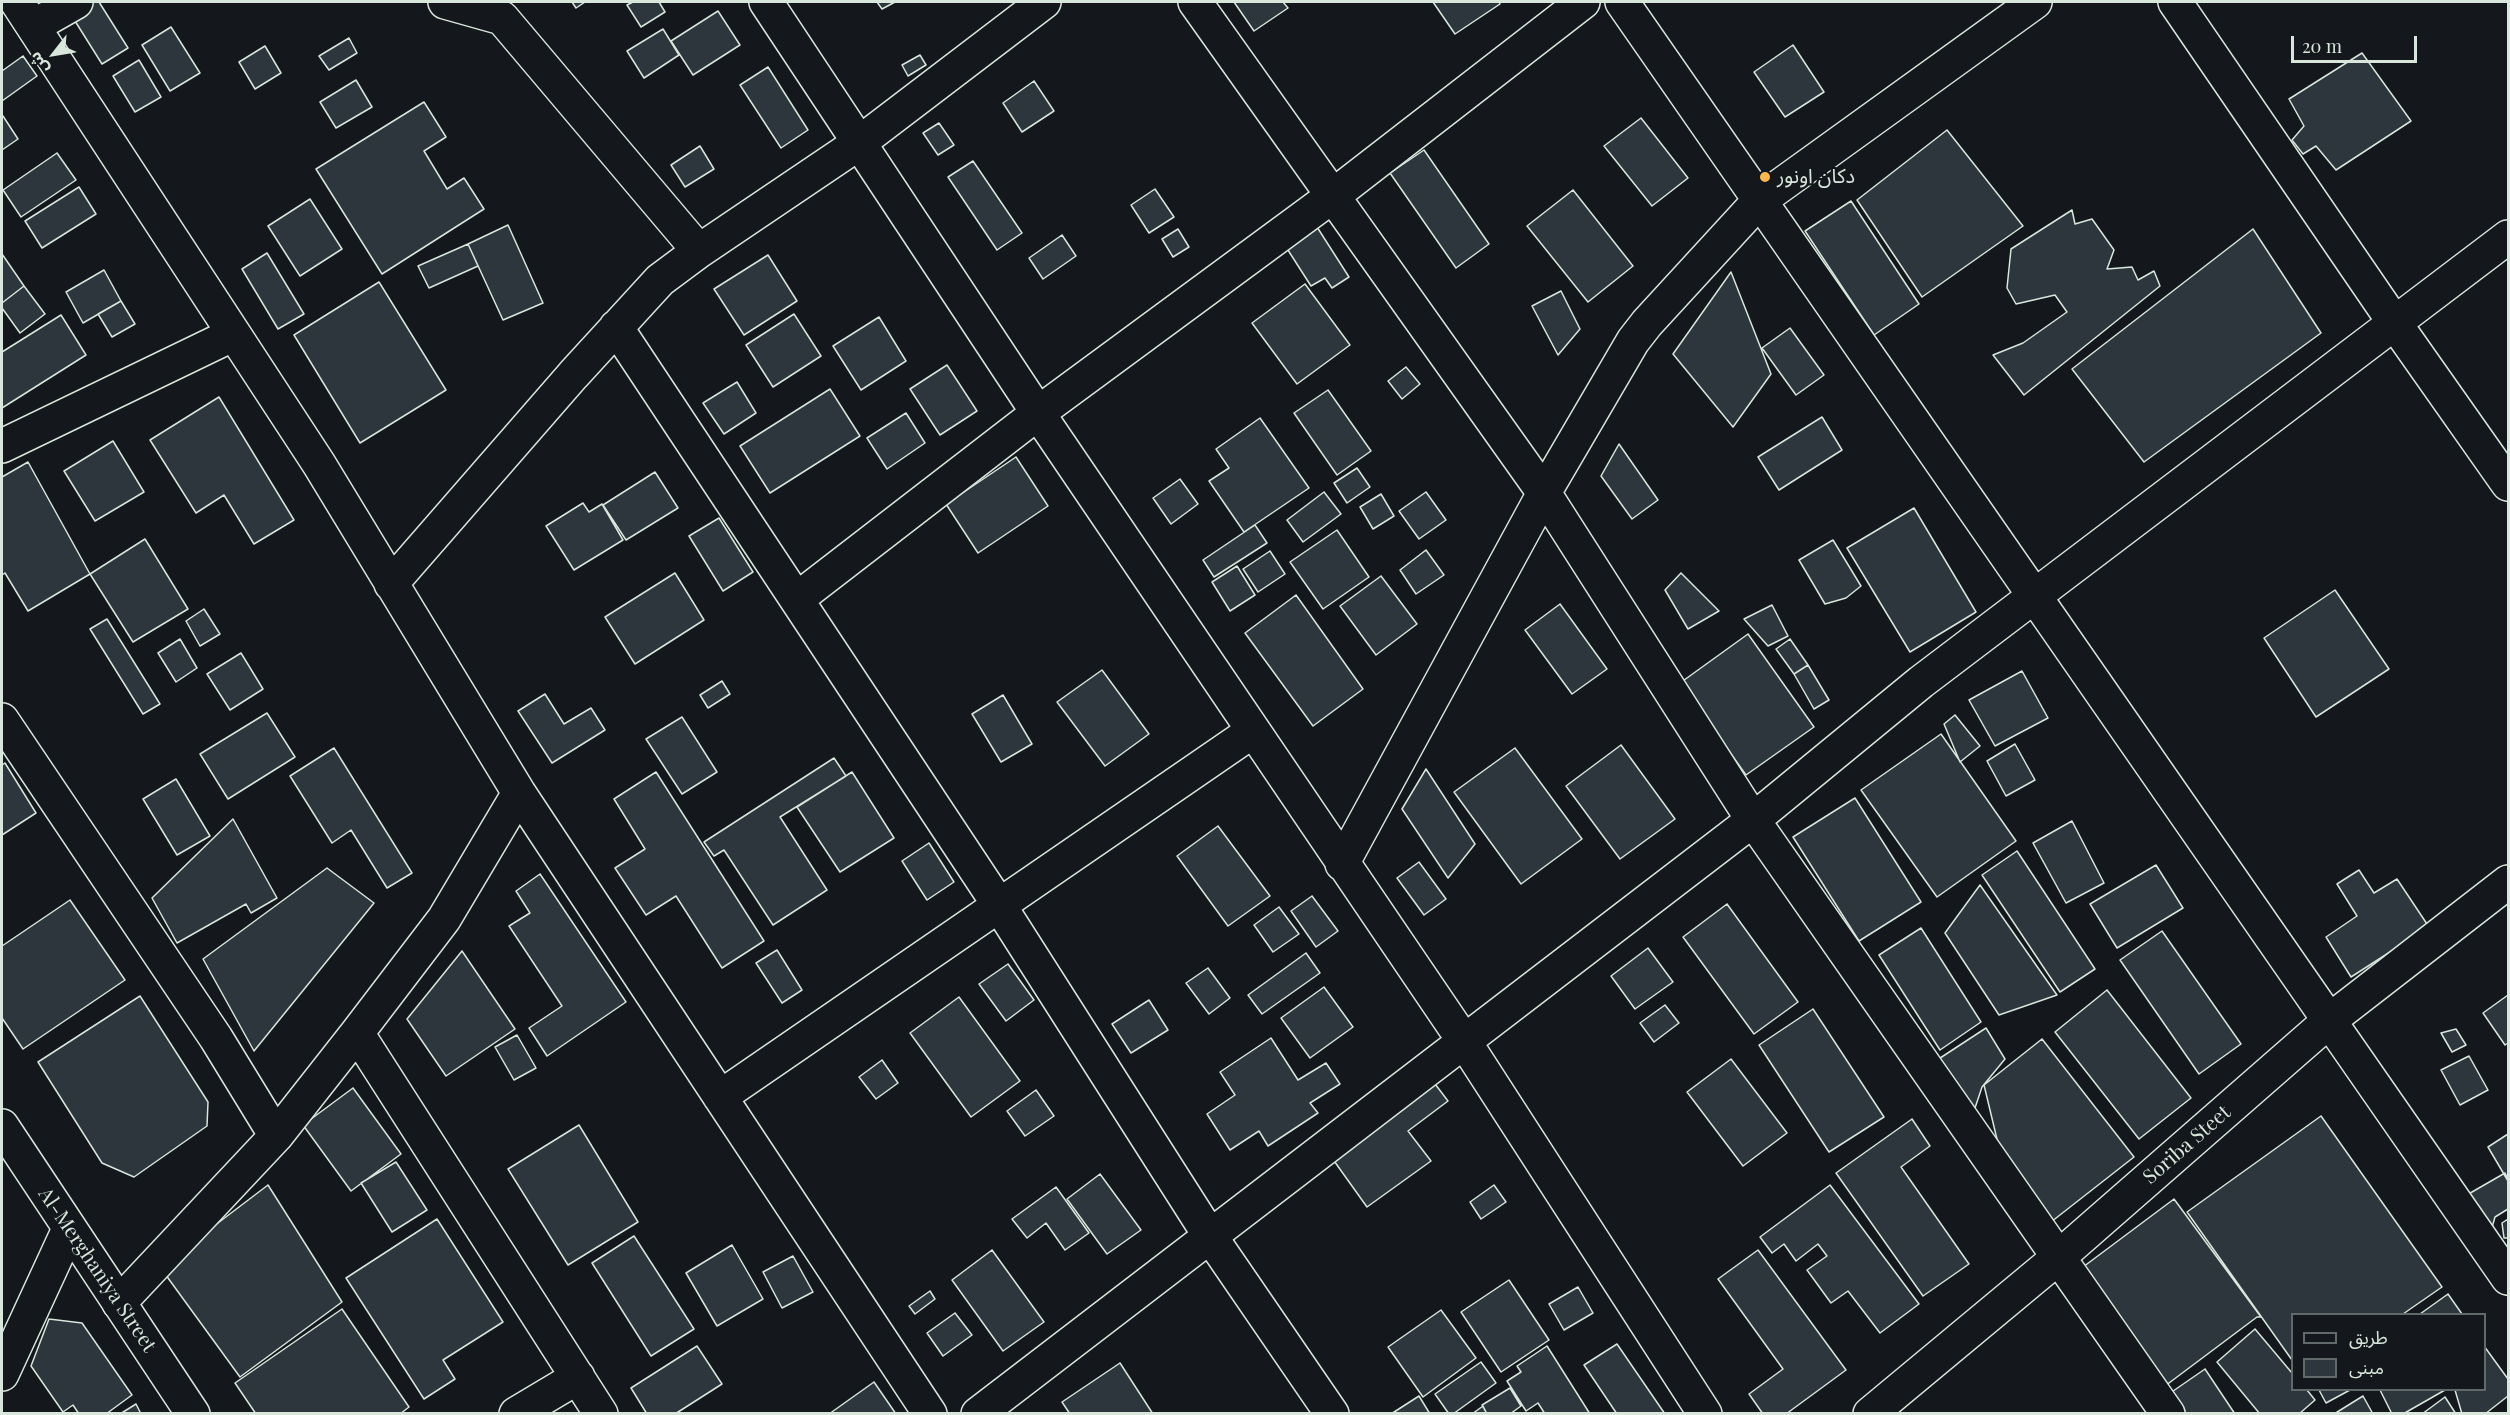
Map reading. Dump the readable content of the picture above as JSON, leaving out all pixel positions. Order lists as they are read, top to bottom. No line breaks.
{"streets":{"street":["Soriba Steet","Al-Merghaniya Street"]},"places":["دكان اونور"],"legend":["طريق","مبنى"],"scale_bar":"20 m","north":"bottom left"}
